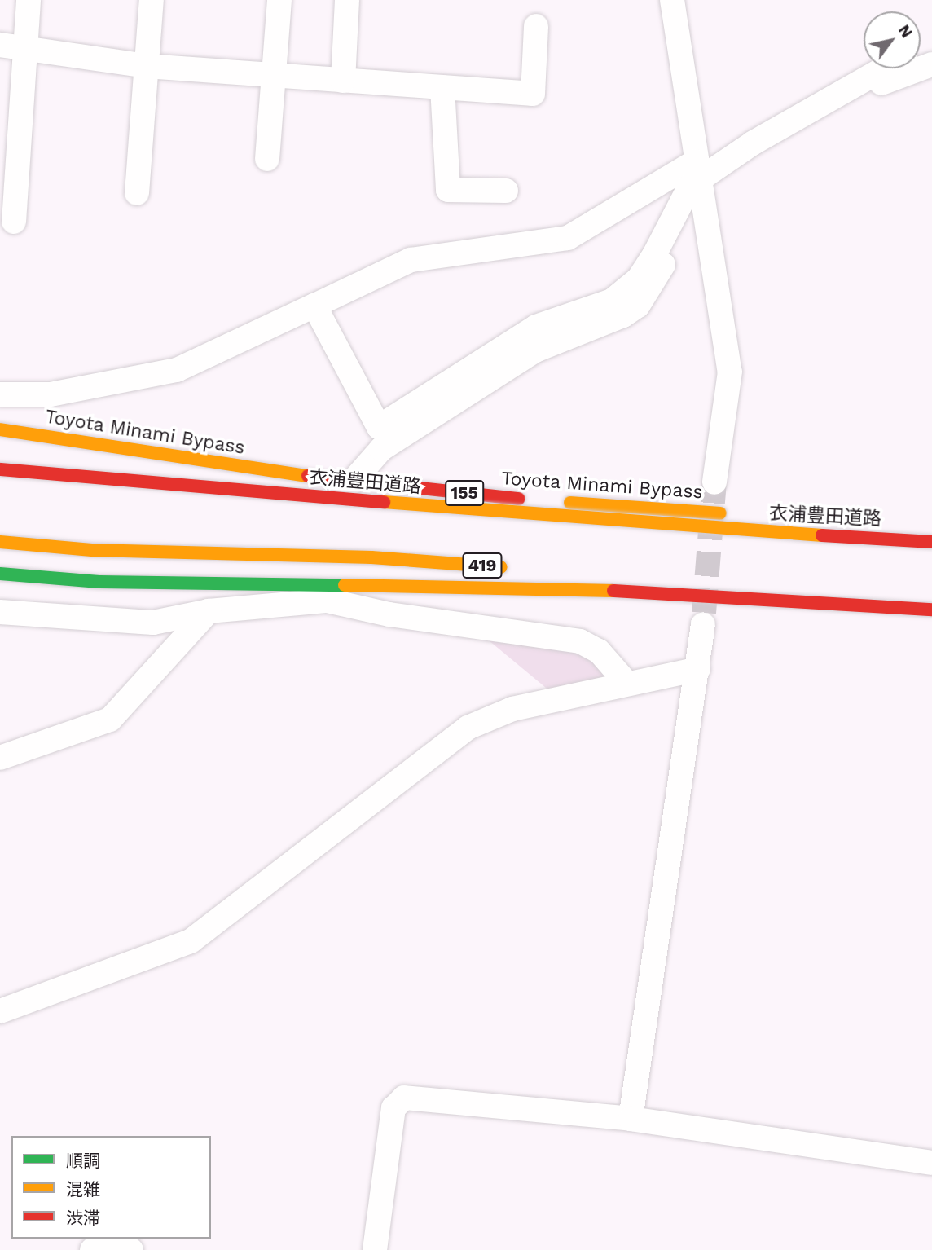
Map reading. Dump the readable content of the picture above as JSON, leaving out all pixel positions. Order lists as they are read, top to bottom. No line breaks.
{"streets":{"highway":["Toyota Minami Bypass","衣浦豊田道路","155","419"]},"crossings":[["Toyota Minami Bypass","衣浦豊田道路"]],"legend":["順調","混雑","渋滞"],"north":"top right"}
